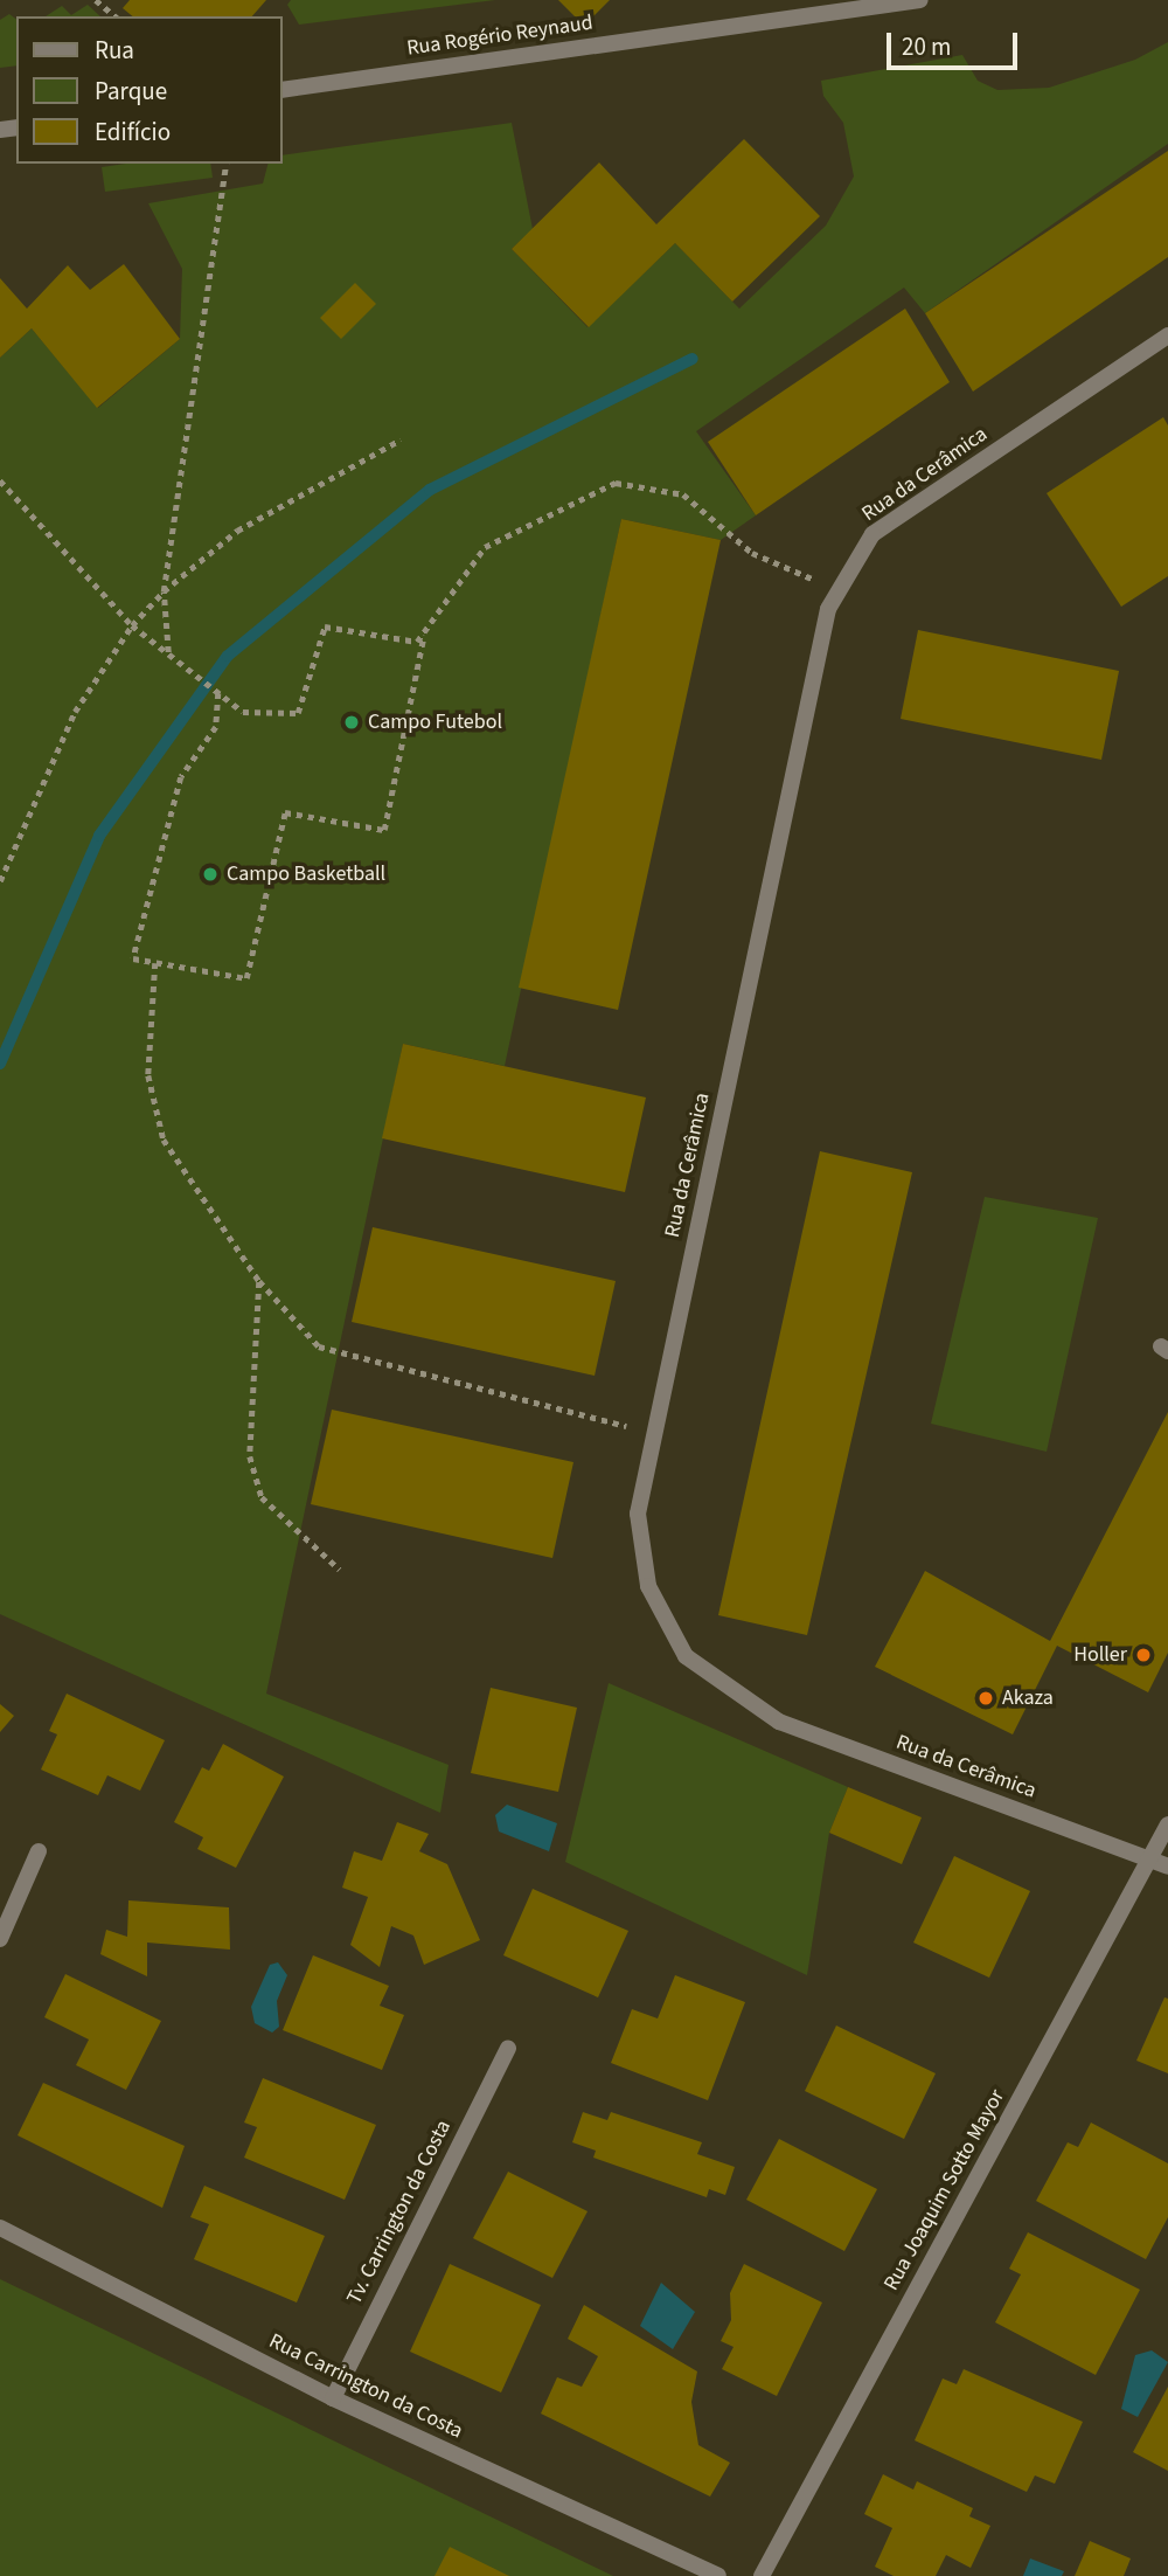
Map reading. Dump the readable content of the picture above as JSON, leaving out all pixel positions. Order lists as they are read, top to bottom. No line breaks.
{"streets":{"street":["Rua Rogério Reynaud","Rua da Cerâmica","Rua Joaquim Sotto Mayor","Tv. Carrington da Costa","Rua Carrington da Costa"]},"crossings":[["Rua da Cerâmica","Rua Joaquim Sotto Mayor"],["Tv. Carrington da Costa","Rua Carrington da Costa"]],"places":["Campo Futebol","Campo Basketball","Holler","Akaza"],"legend":["Rua","Parque","Edifício"],"scale_bar":"20 m"}
